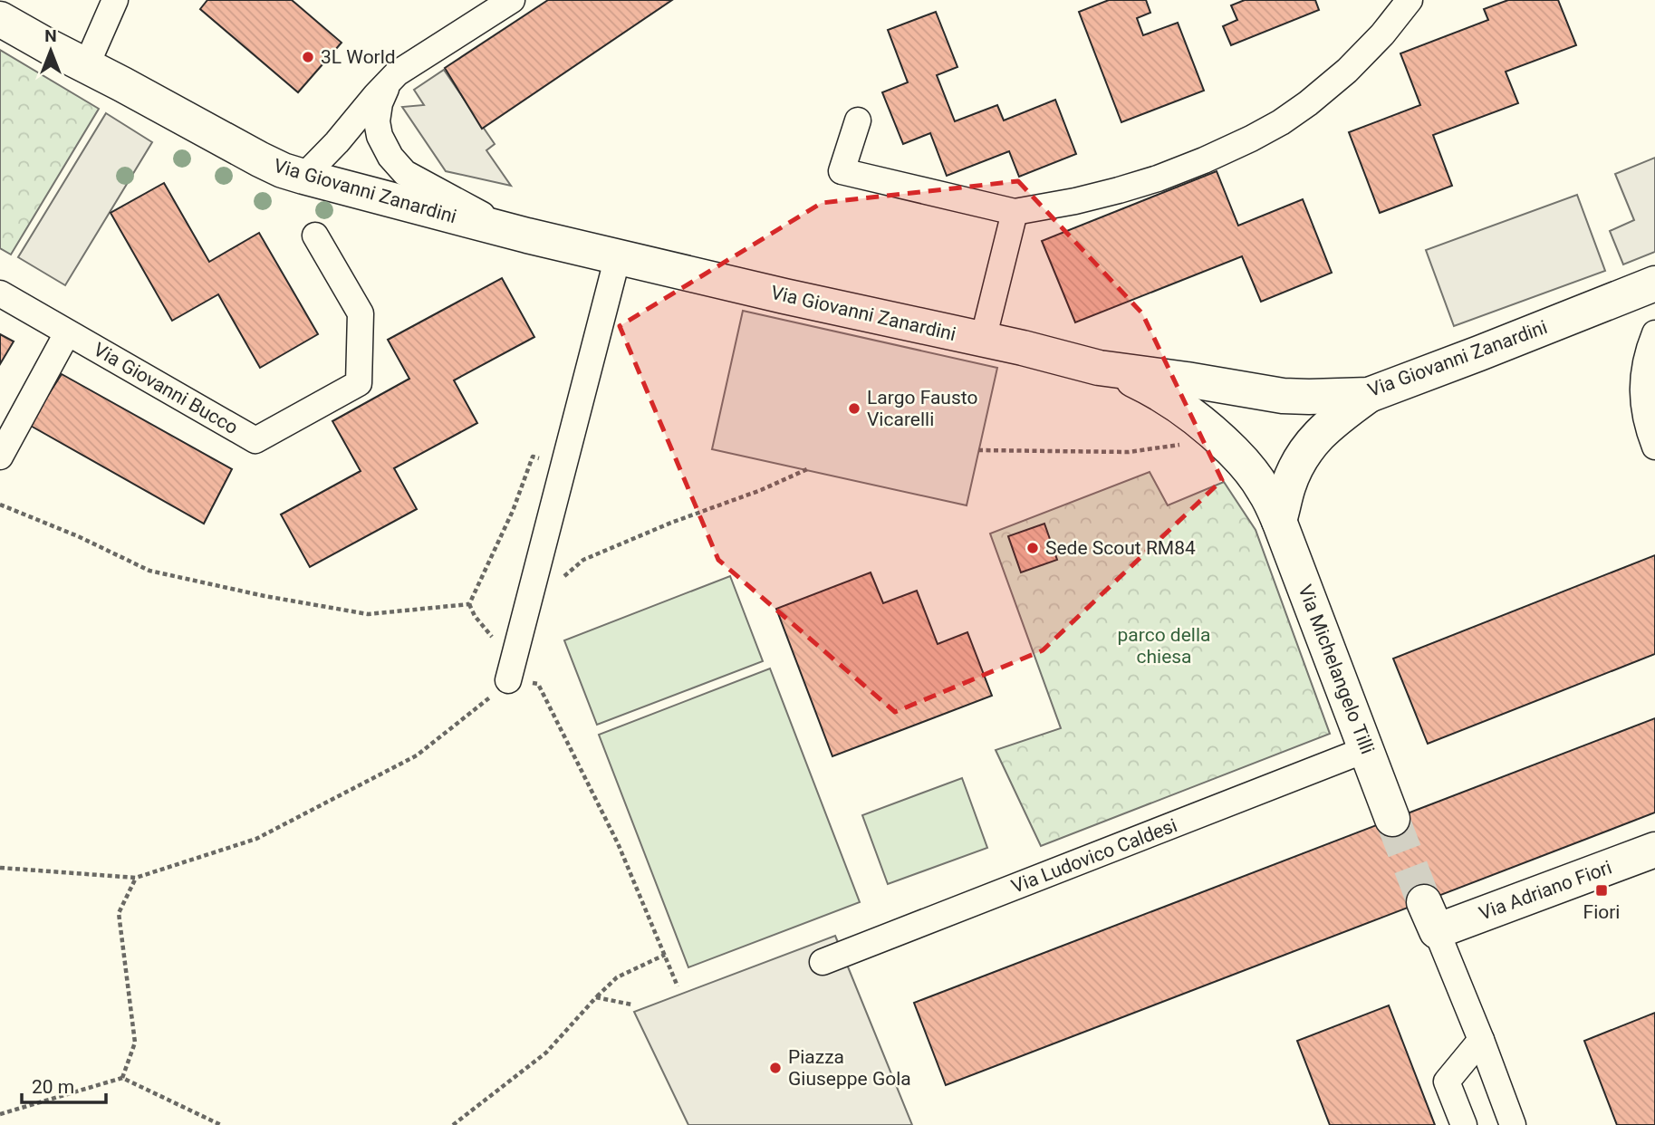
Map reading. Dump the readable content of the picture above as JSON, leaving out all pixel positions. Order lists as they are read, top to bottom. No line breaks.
{"streets":{"street":["Via Giovanni Zanardini","Via Giovanni Bucco","Via Michelangelo Tilli","Via Ludovico Caldesi","Via Adriano Fiori"]},"crossings":[["Via Giovanni Zanardini","Via Michelangelo Tilli"],["Via Michelangelo Tilli","Via Ludovico Caldesi"]],"parks":["parco della chiesa"],"places":{"other":["3L World","Largo Fausto Vicarelli","Sede Scout RM84","Piazza Giuseppe Gola"],"transit":["Fiori"]},"scale_bar":"20 m","north":"top"}
